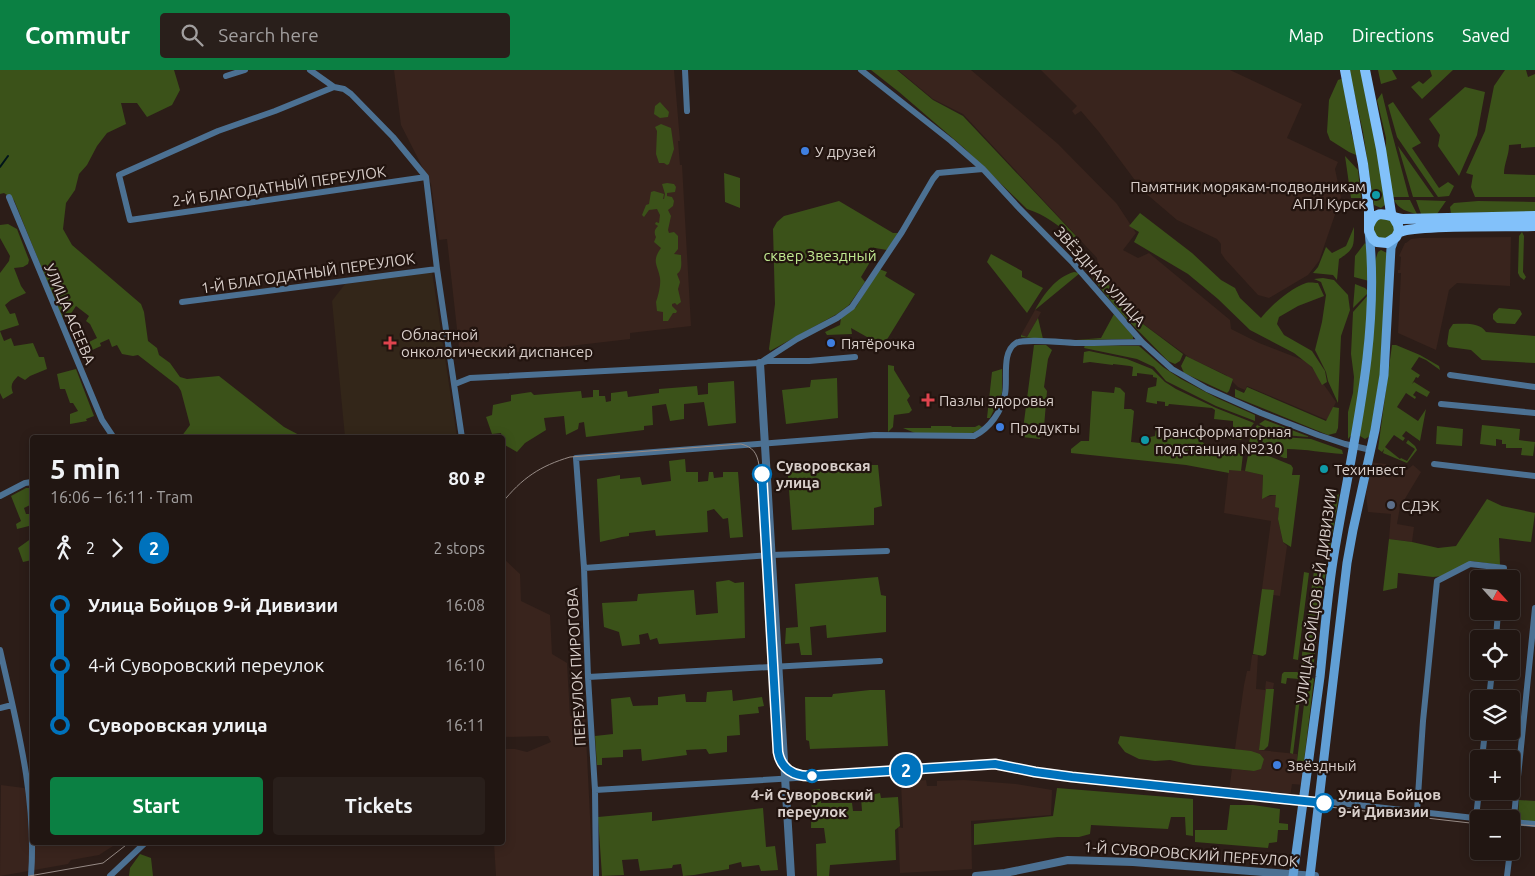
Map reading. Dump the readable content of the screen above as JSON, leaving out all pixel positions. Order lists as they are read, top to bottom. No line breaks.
{"streets":{"main road":["УЛИЦА БОЙЦОВ 9-Й ДИВИЗИИ"],"street":["2-Й БЛАГОДАТНЫЙ ПЕРЕУЛОК","1-Й БЛАГОДАТНЫЙ ПЕРЕУЛОК","ЗВЁЗДНАЯ УЛИЦА","УЛИЦА АСЕЕВА","ПЕРЕУЛОК ПИРОГОВА","1-Й СУВОРОВСКИЙ ПЕРЕУЛОК"]},"crossings":[["ЗВЁЗДНАЯ УЛИЦА","УЛИЦА БОЙЦОВ 9-Й ДИВИЗИИ"],["УЛИЦА БОЙЦОВ 9-Й ДИВИЗИИ","1-Й СУВОРОВСКИЙ ПЕРЕУЛОК"]],"parks":["сквер Звездный"],"places":{"other":["У друзей","Памятник морякам-подводникам АПЛ Курск","Пятёрочка","Продукты","Трансформаторная подстанция №230","Техинвест","Суворовская улица","СДЭК","Звёздный","4-й Суворовский переулок","Улица Бойцов 9-й Дивизии"],"health":["Областной онкологический диспансер","Пазлы здоровья"]},"lines":["tram line 2"],"north":"bottom right","page":{"header":"Commutr","search":"Search here","nav":["Map","Directions","Saved"],"on_map":"2","heading":["5 min","16:06 – 16:11 · Tram","80 ₽"],"legs":["2","2","2 stops"],"map_buttons":["+","−"],"list":[{"name":"Улица Бойцов 9-й Дивизии","value":"16:08"},{"name":"4-й Суворовский переулок","value":"16:10"},{"name":"Суворовская улица","value":"16:11"}],"buttons":["Start","Tickets"]}}
